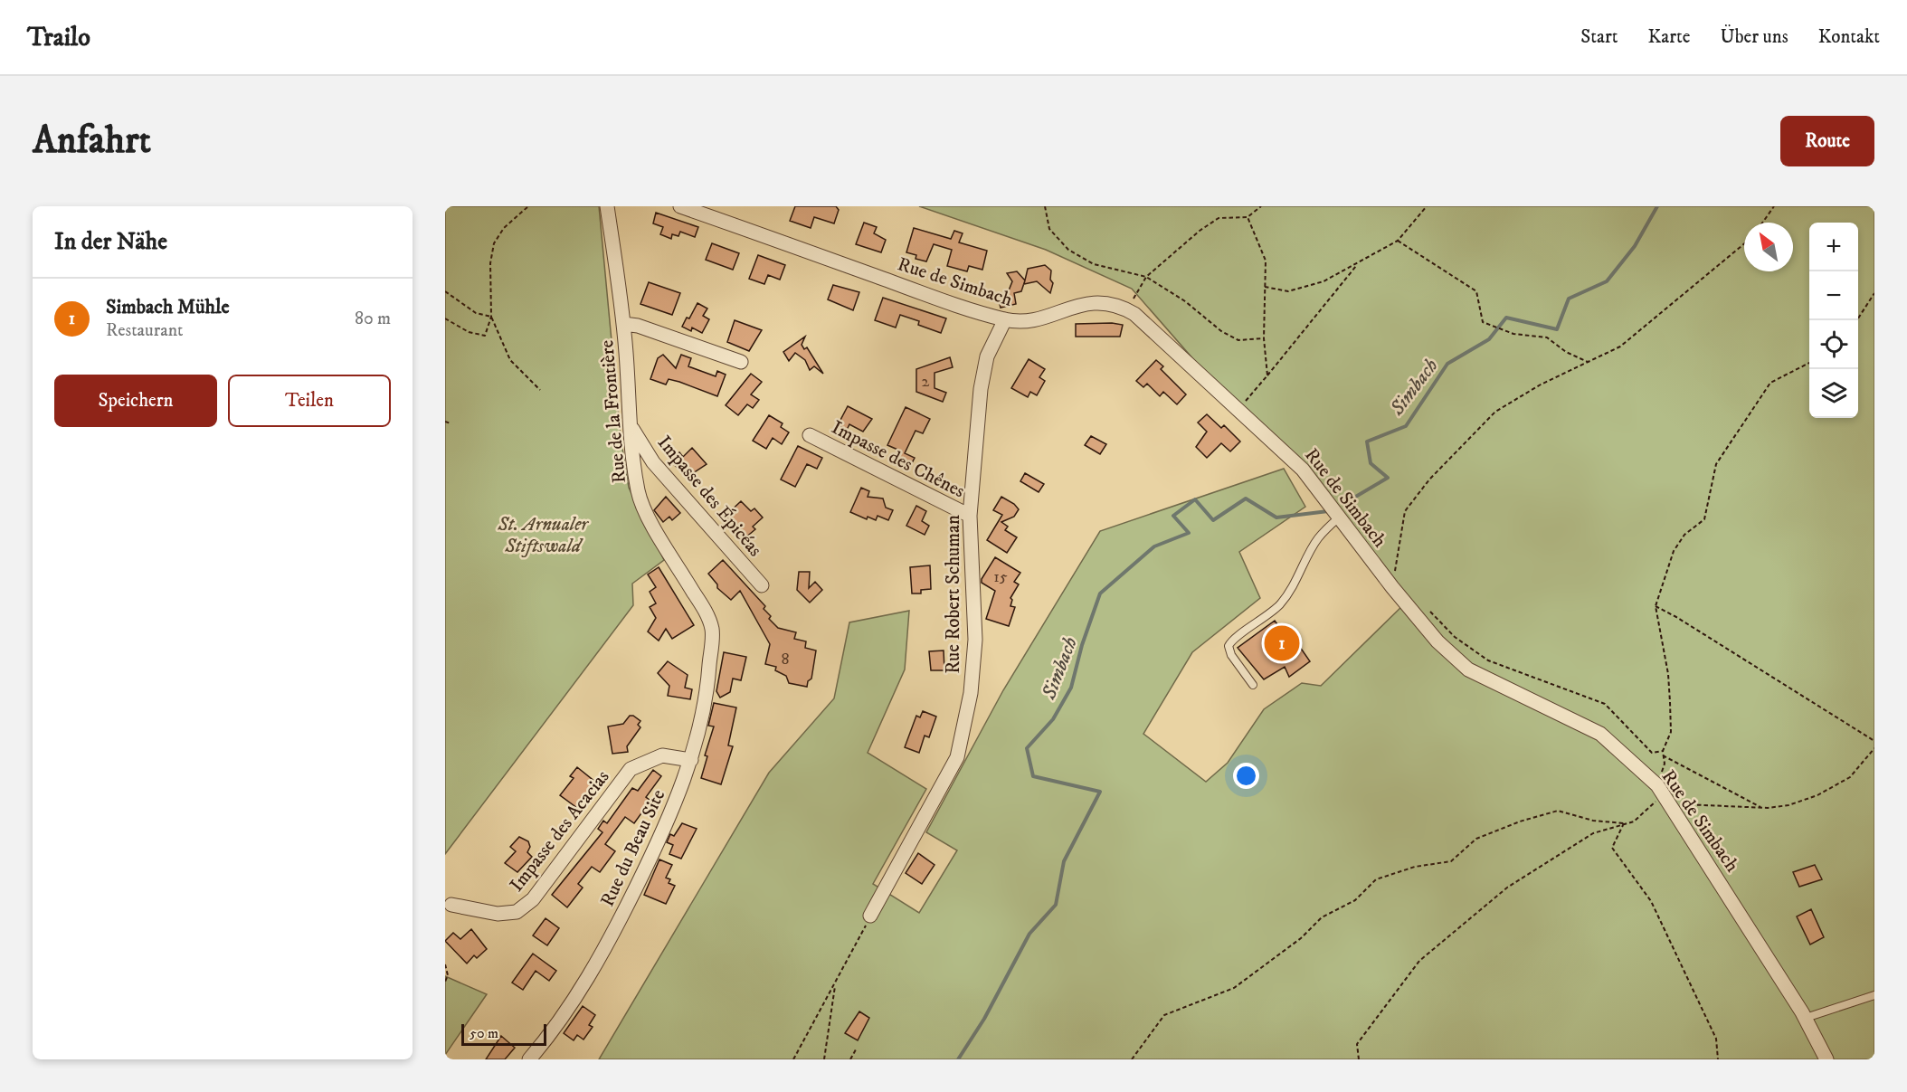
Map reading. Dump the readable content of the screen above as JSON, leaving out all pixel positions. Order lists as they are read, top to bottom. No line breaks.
{"streets":{"street":["Rue de Simbach","Rue de la Frontière","Impasse des Chênes","Impasse des Épicéas","Rue Robert Schuman","Impasse des Acacias","Rue du Beau Site"]},"crossings":[["Rue de Simbach","Rue Robert Schuman"],["Rue de la Frontière","Impasse des Épicéas"],["Rue de la Frontière","Rue du Beau Site"],["Impasse des Chênes","Rue Robert Schuman"],["Impasse des Acacias","Rue du Beau Site"]],"water":["Simbach"],"parks":["St. Arnualer Stiftswald"],"house_numbers":["2","15","8"],"scale_bar":"50 m","north":"top left","page":{"header":"Trailo","nav":["Start","Karte","Über uns","Kontakt"],"buttons":["Route",["Speichern","Teilen"]],"title":"Anfahrt","heading":"In der Nähe","map_buttons":["+","−"],"list":[{"mark":"1","name":"Simbach Mühle","note":"Restaurant","value":"80 m"}],"pins":"1","scale":"50 m"}}
